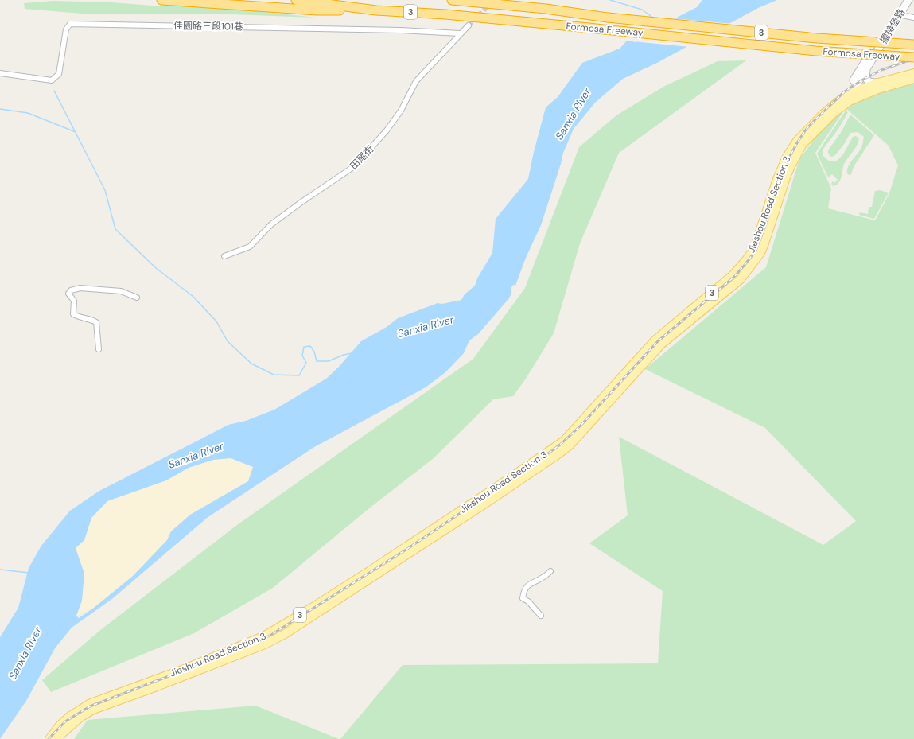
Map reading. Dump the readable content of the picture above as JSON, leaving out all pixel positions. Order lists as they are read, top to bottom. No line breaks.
{"streets":{"highway":["3","Formosa Freeway"],"main road":["Jieshou Road Section 3"],"street":["佳園路三段101巷","擺接堡路","田尾街"]},"crossings":[["3","擺接堡路"],["3","Jieshou Road Section 3"],["佳園路三段101巷","田尾街"],["擺接堡路","Jieshou Road Section 3"]],"water":["Sanxia River"]}
